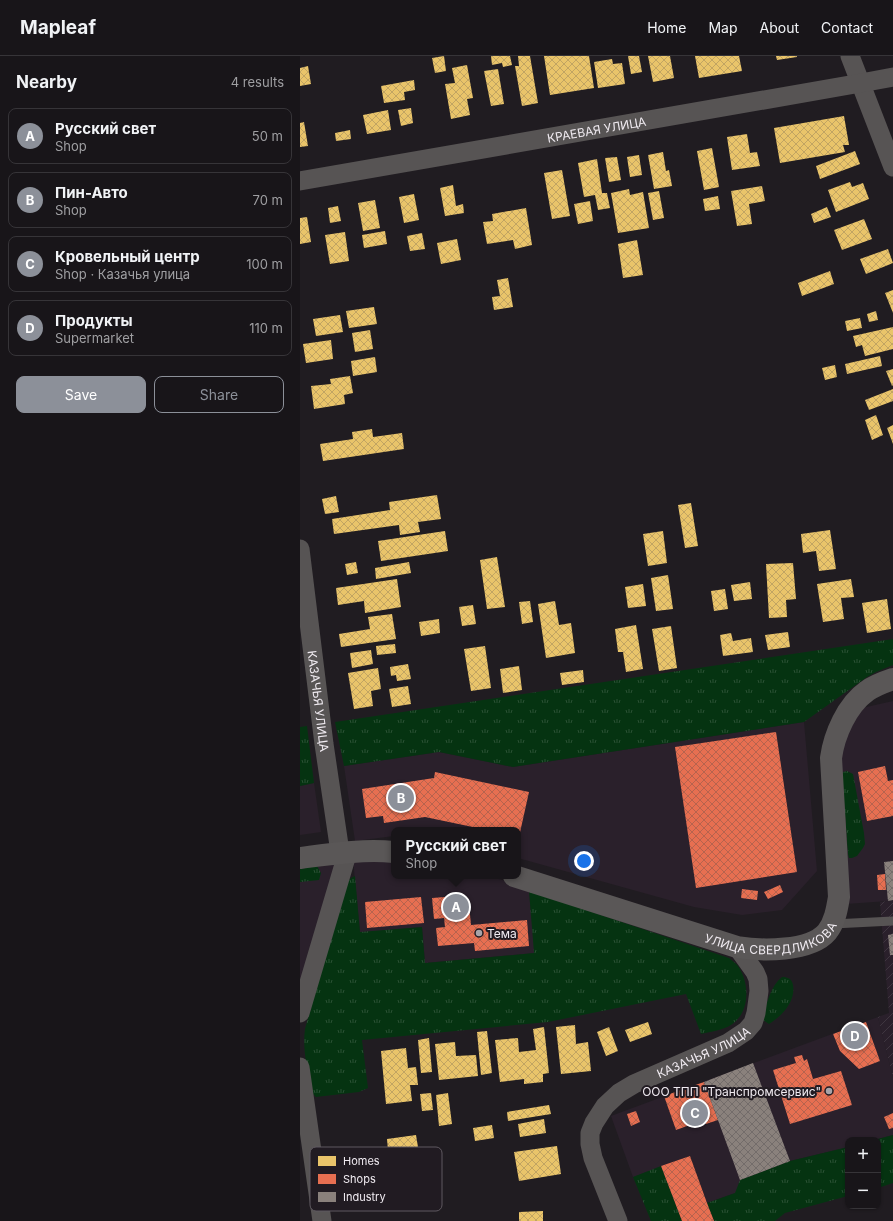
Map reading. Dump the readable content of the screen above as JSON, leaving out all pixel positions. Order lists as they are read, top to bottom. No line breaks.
{"streets":{"street":["КРАЕВАЯ УЛИЦА","КАЗАЧЬЯ УЛИЦА","УЛИЦА СВЕРДЛИКОВА"]},"crossings":[["КАЗАЧЬЯ УЛИЦА","УЛИЦА СВЕРДЛИКОВА"]],"places":["Тема","ООО ТПП \"Транспромсервис\""],"legend":["Homes","Shops","Industry"],"page":{"header":"Mapleaf","nav":["Home","Map","About","Contact"],"heading":["Nearby","4 results"],"list":[{"mark":"A","name":"Русский свет","note":"Shop","value":"50 m"},{"mark":"B","name":"Пин-Авто","note":"Shop","value":"70 m"},{"mark":"C","name":"Кровельный центр","note":"Shop · Казачья улица","value":"100 m"},{"mark":"D","name":"Продукты","note":"Supermarket","value":"110 m"}],"buttons":["Save","Share"],"pins":["B","A","D","C"],"popup":["Русский свет","Shop"],"map_buttons":["+","−"]}}
